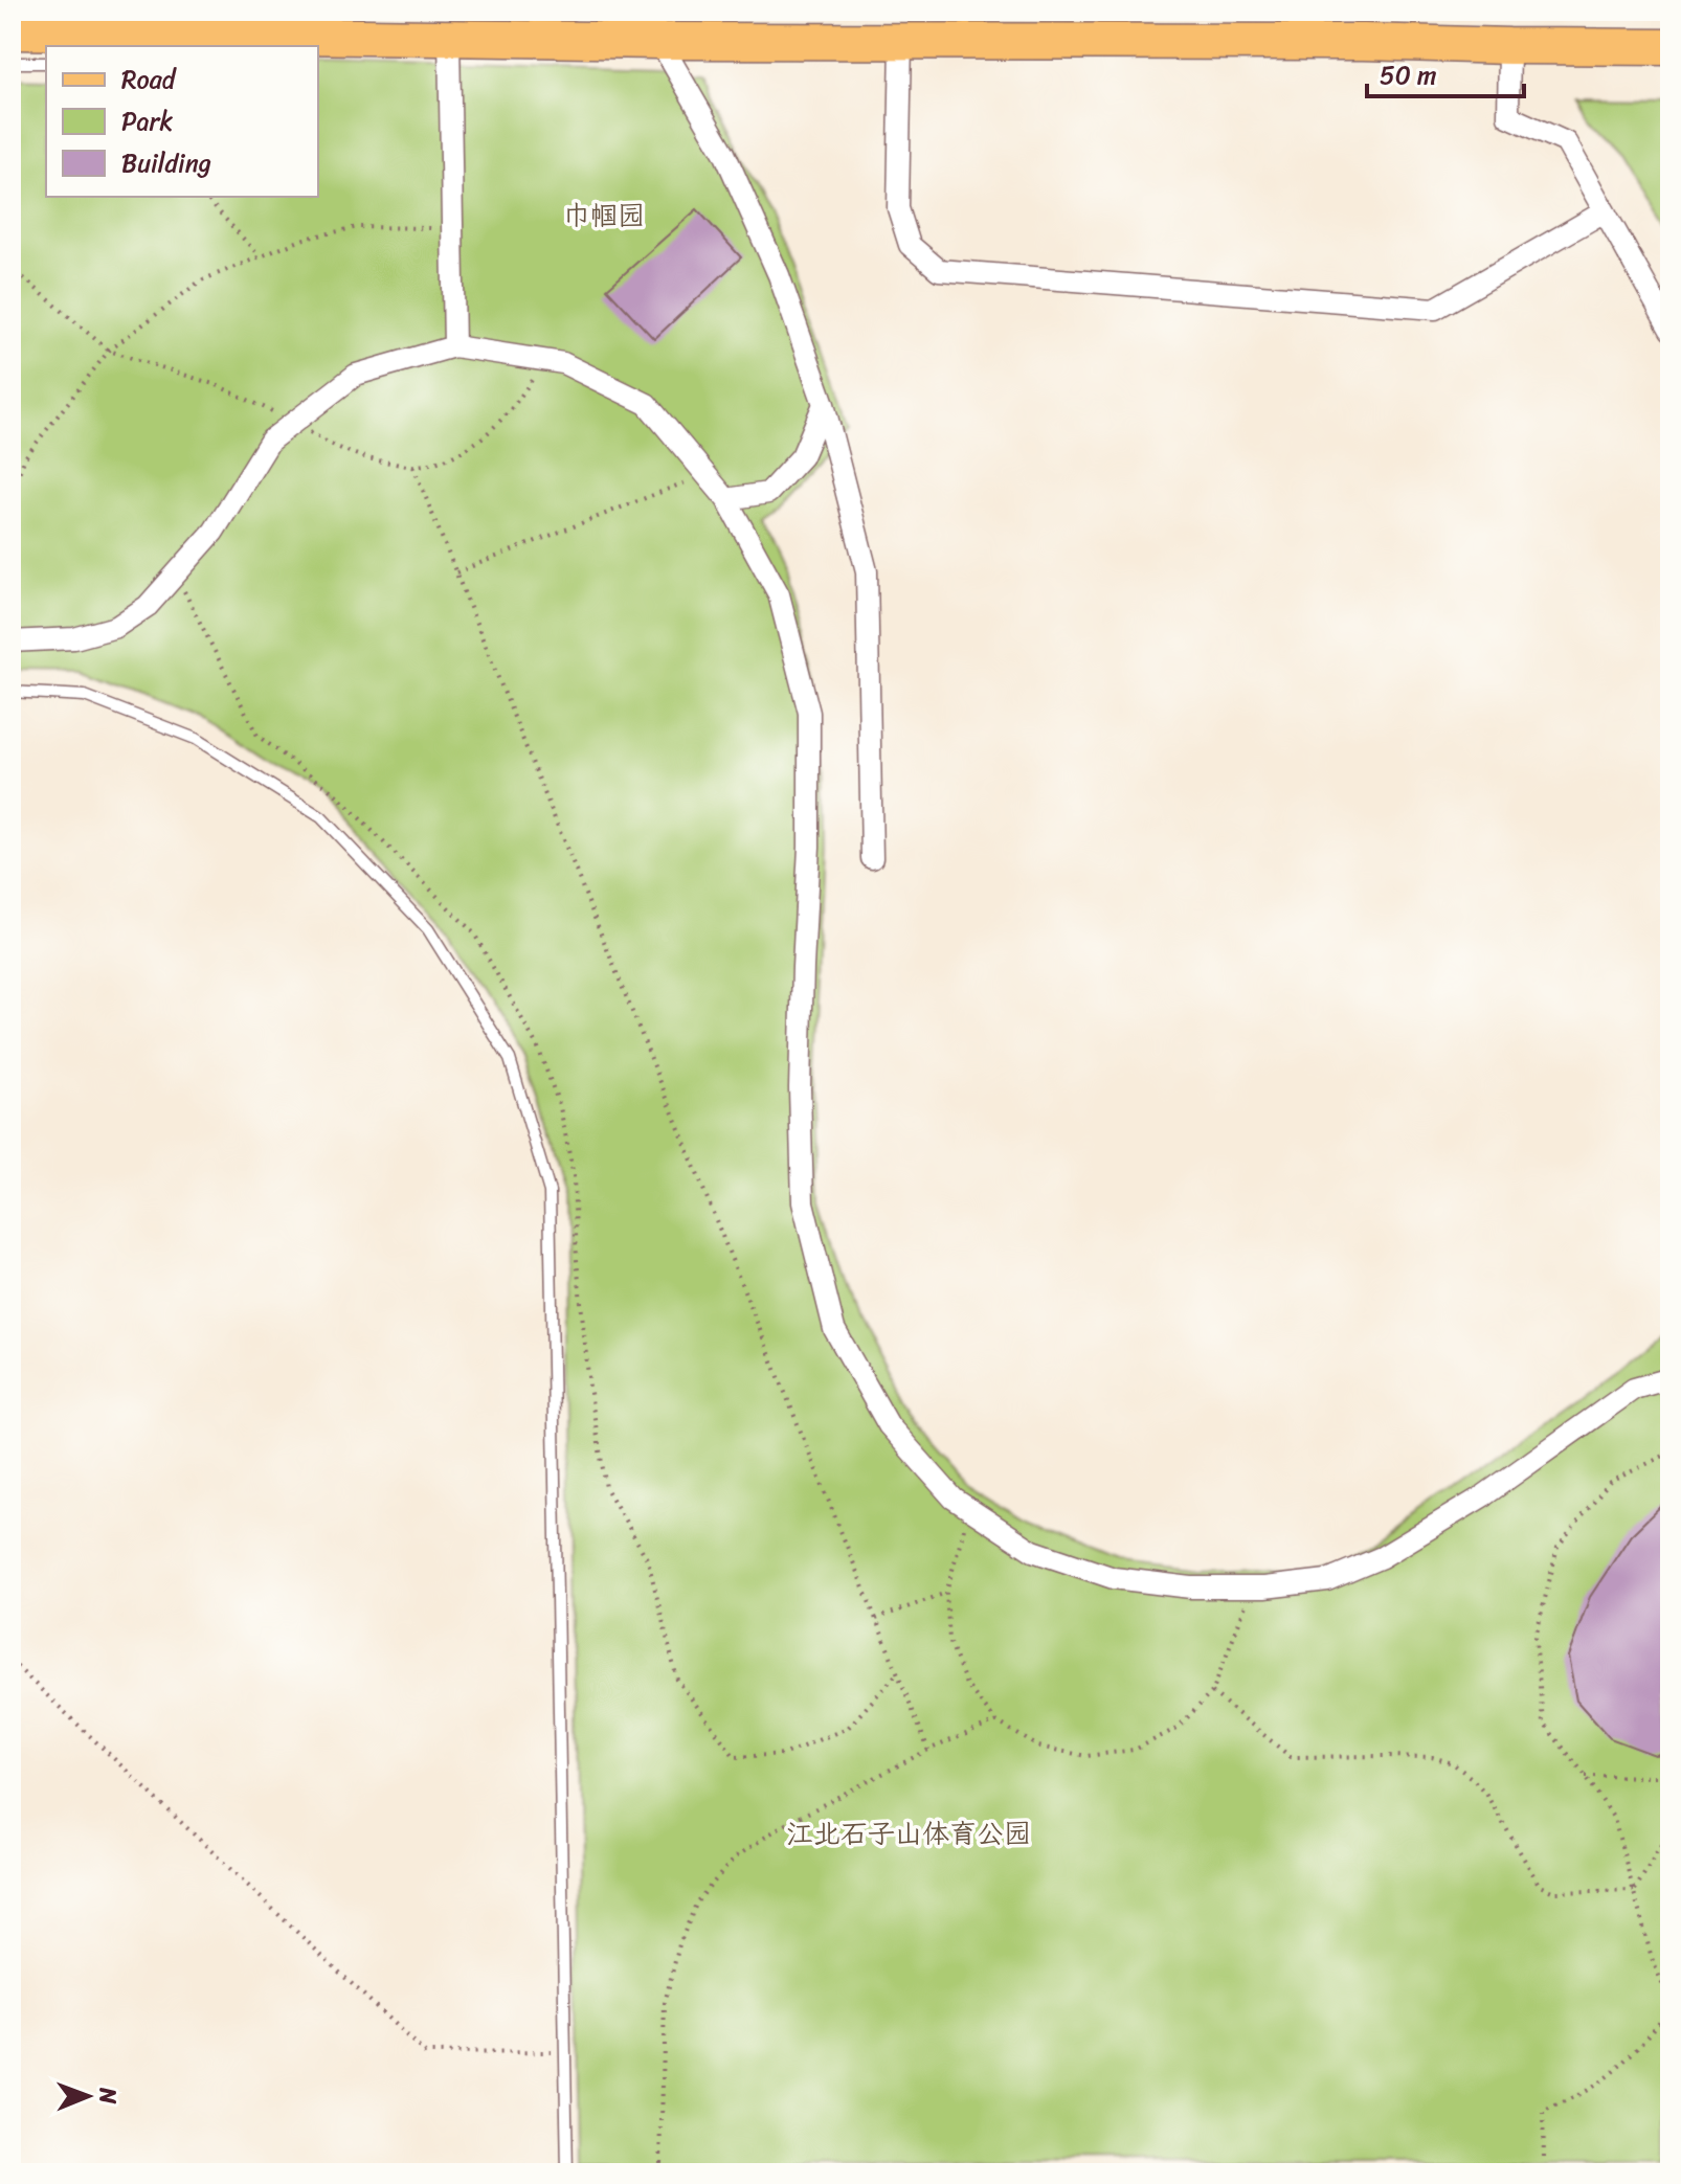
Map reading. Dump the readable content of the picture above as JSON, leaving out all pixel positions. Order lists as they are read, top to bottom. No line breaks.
{"parks":["巾帼园","江北石子山体育公园"],"legend":["Road","Park","Building"],"scale_bar":"50 m","north":"right"}
